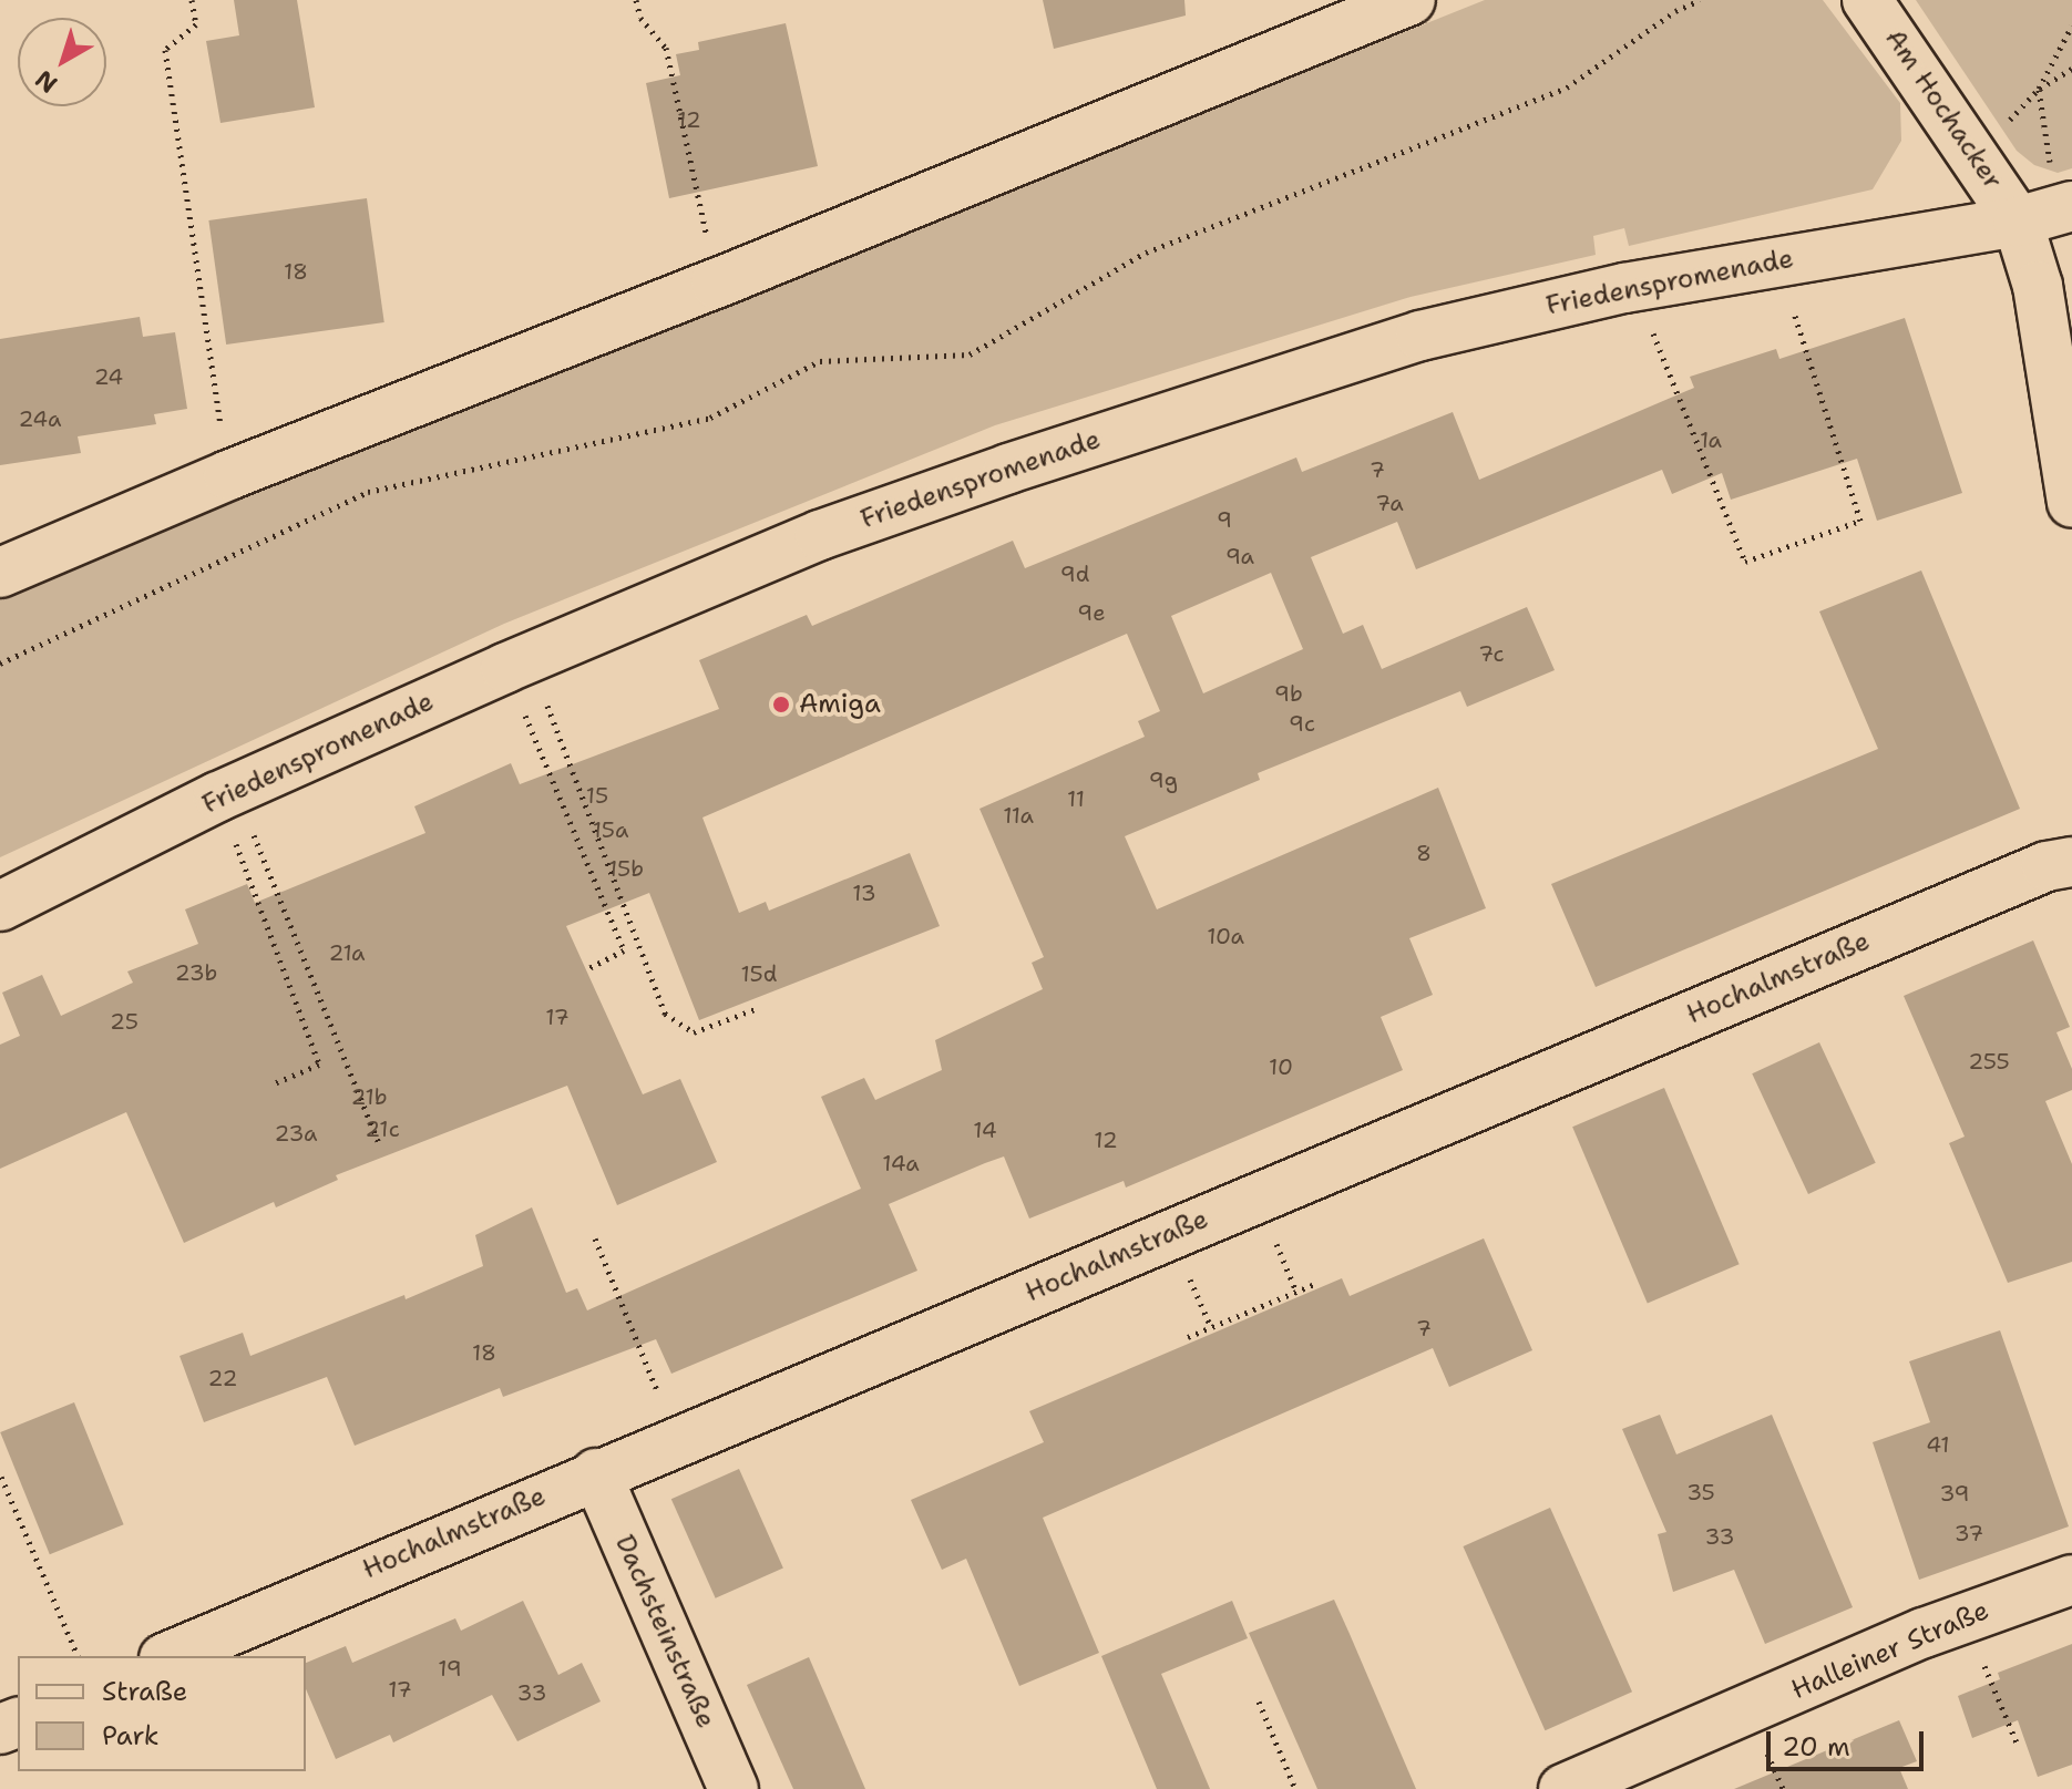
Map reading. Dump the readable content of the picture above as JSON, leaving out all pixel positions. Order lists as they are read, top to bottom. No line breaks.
{"streets":{"street":["Am Hochacker","Friedenspromenade","Hochalmstraße","Dachsteinstraße","Halleiner Straße"]},"crossings":[["Am Hochacker","Friedenspromenade"],["Hochalmstraße","Dachsteinstraße"]],"places":["Amiga"],"house_numbers":["12","18","24","24a","1a","7","7a","9","9a","9d","9e","7c","9b","9c","9g","15","11","11a","15a","8","15b","13","10a","21a","23b","15d","17","25","255","10","21b","21c","14","23a","12","14a","7","18","22","41","35","39","37","33","19","17","33"],"legend":["Straße","Park"],"scale_bar":"20 m","north":"bottom left"}
